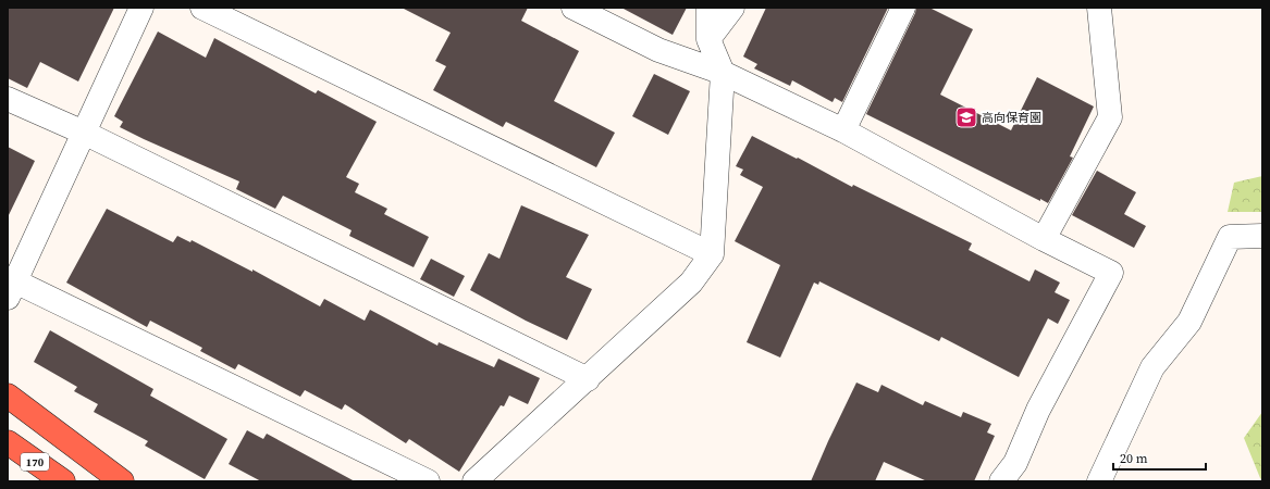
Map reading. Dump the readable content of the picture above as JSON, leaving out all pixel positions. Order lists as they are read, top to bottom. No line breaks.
{"streets":{"highway":["170"]},"places":{"school or university":["高向保育園"]},"scale_bar":"20 m"}
